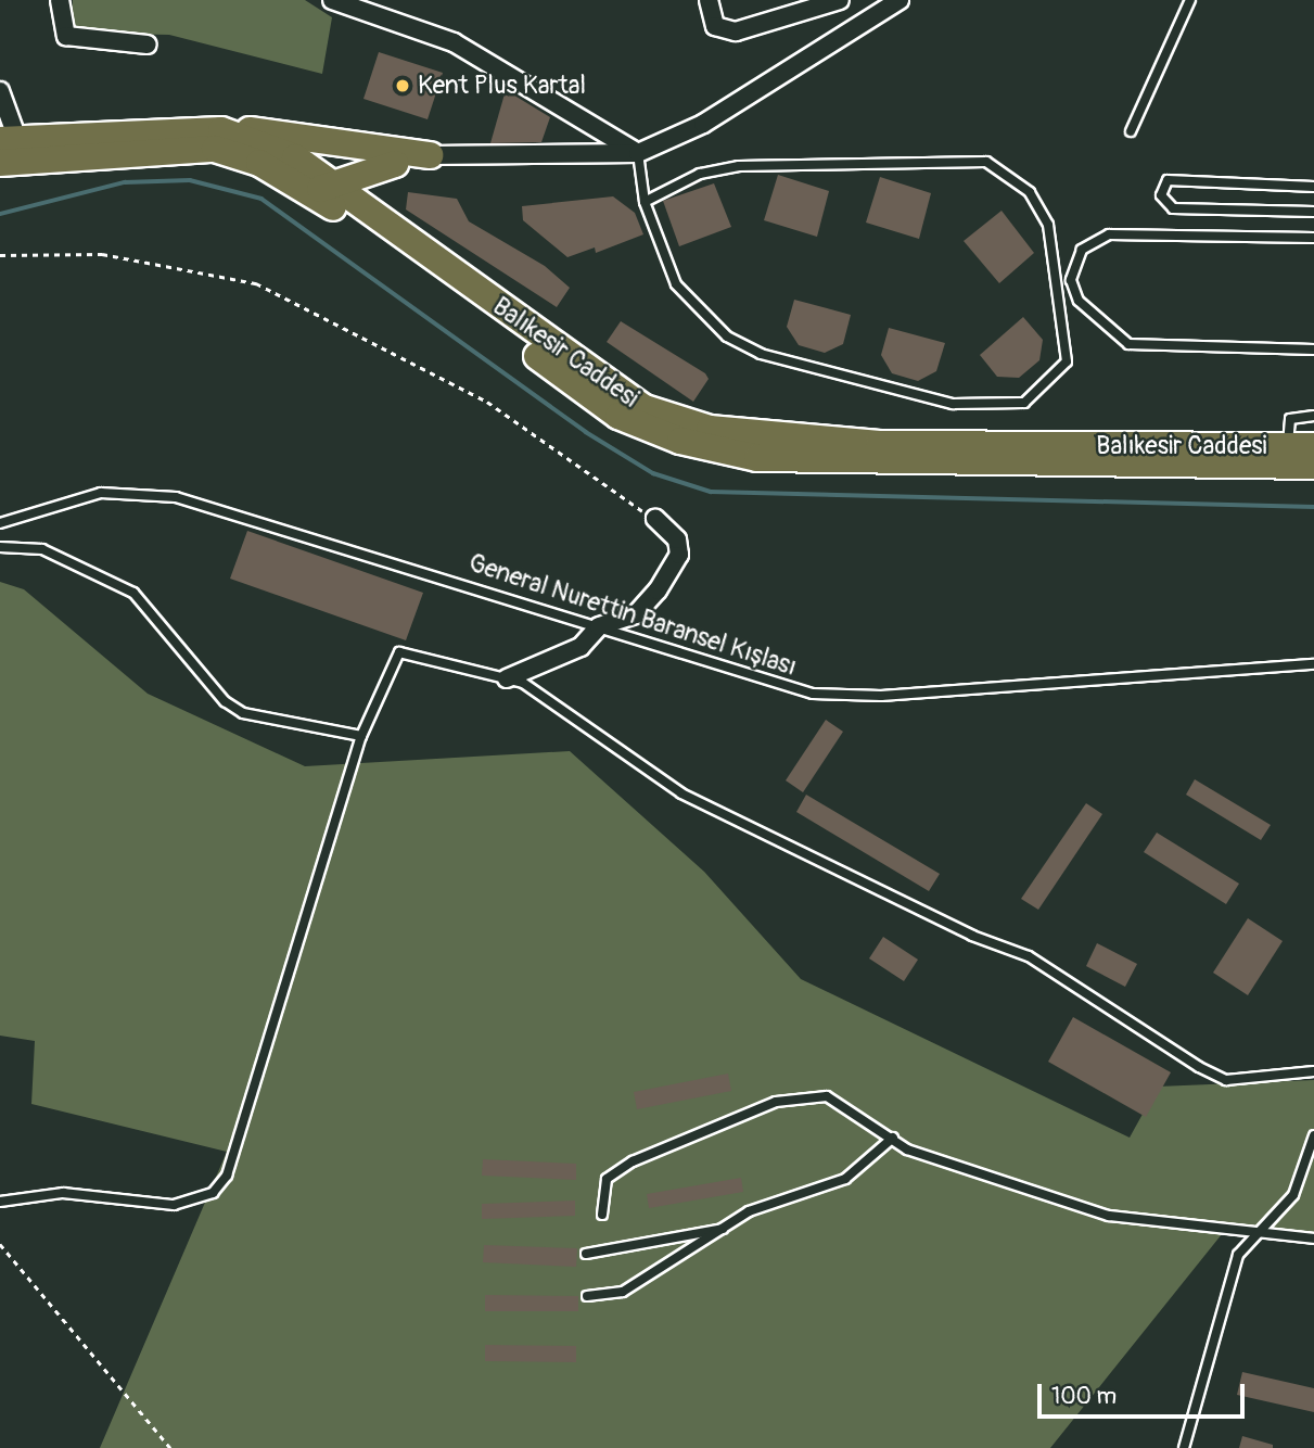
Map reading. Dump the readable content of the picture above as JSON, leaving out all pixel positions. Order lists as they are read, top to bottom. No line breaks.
{"streets":{"main road":["Balıkesir Caddesi"],"lane":["General Nurettin Baransel Kışlası"]},"places":["Kent Plus Kartal"],"scale_bar":"100 m"}
